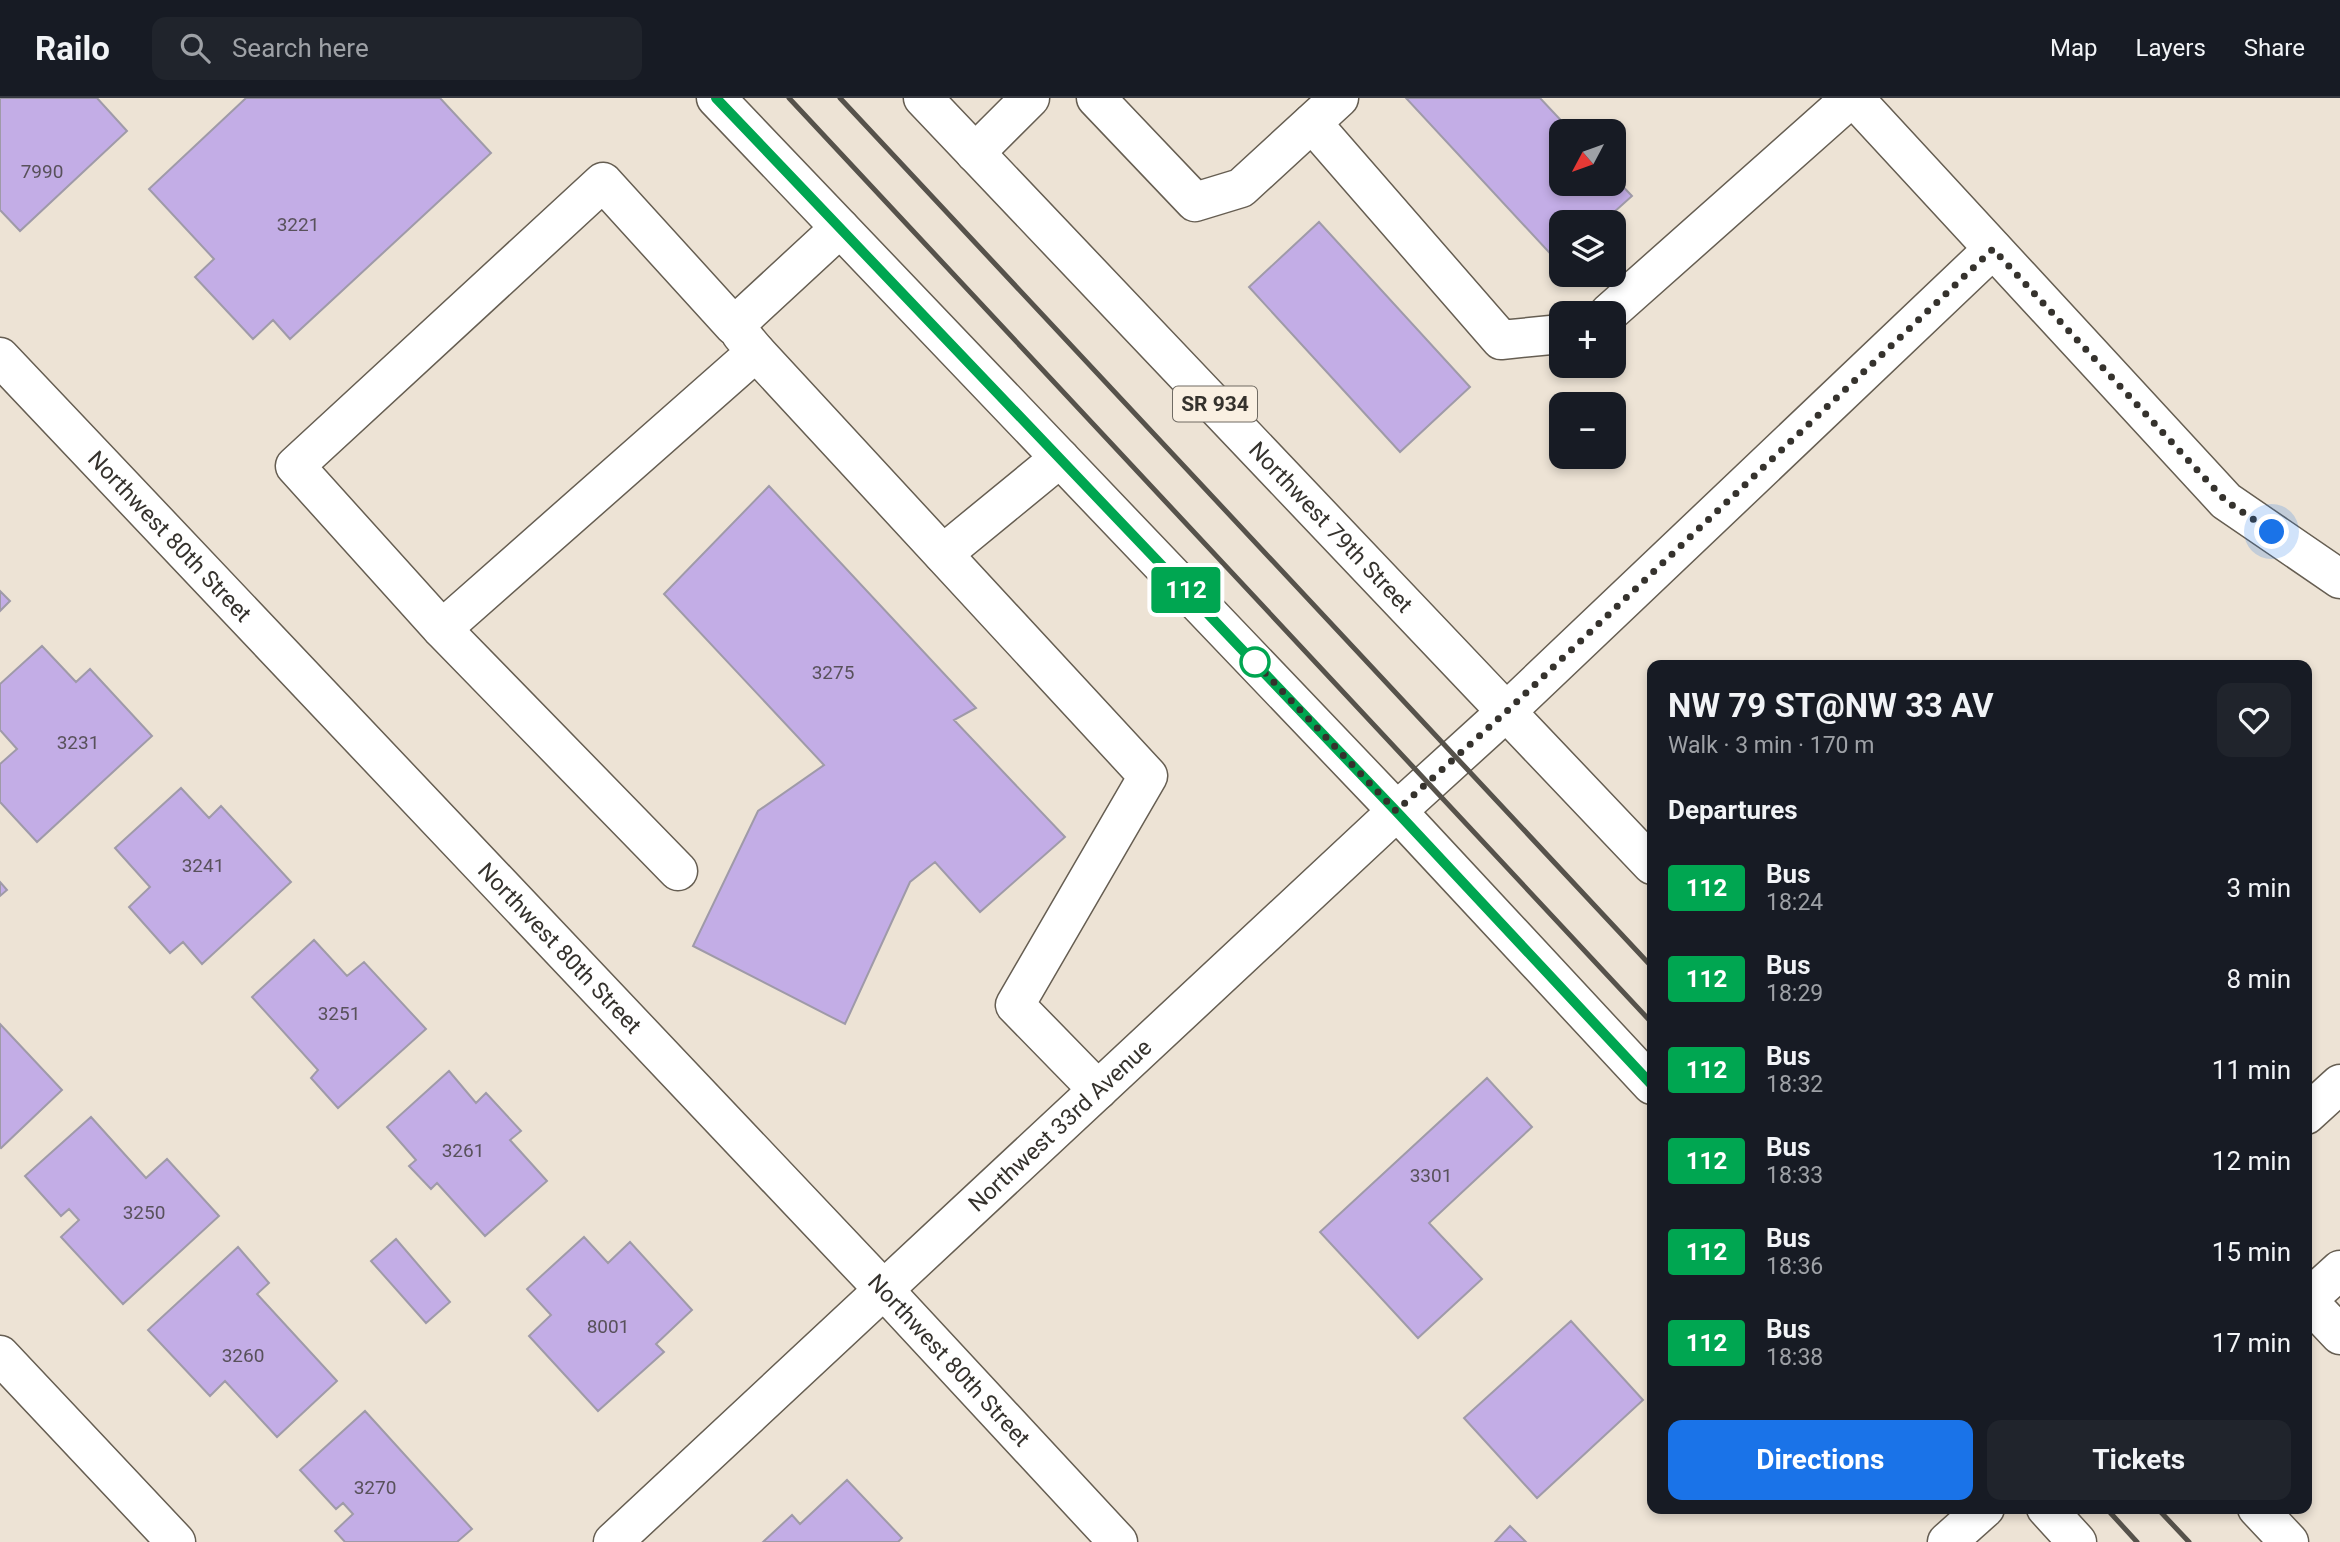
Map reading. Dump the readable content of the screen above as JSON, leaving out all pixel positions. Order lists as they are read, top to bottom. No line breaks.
{"streets":{"street":["SR 934","Northwest 79th Street","Northwest 80th Street","Northwest 33rd Avenue"]},"crossings":[["Northwest 79th Street","Northwest 33rd Avenue"],["Northwest 80th Street","Northwest 33rd Avenue"]],"lines":["bus line 112"],"house_numbers":["7990","3221","3275","3231","3241","3251","3261","3301","3250","8001","3260","3270"],"north":"bottom left","page":{"header":"Railo","search":"Search here","nav":["Map","Layers","Share"],"on_map":"112","map_buttons":["+","−"],"heading":[["NW 79 ST@NW 33 AV","Walk · 3 min · 170 m"],"Departures"],"list":[{"mark":"112","name":"Bus","note":"18:24","value":"3 min"},{"mark":"112","name":"Bus","note":"18:29","value":"8 min"},{"mark":"112","name":"Bus","note":"18:32","value":"11 min"},{"mark":"112","name":"Bus","note":"18:33","value":"12 min"},{"mark":"112","name":"Bus","note":"18:36","value":"15 min"},{"mark":"112","name":"Bus","note":"18:38","value":"17 min"}],"buttons":["Directions","Tickets"]}}
